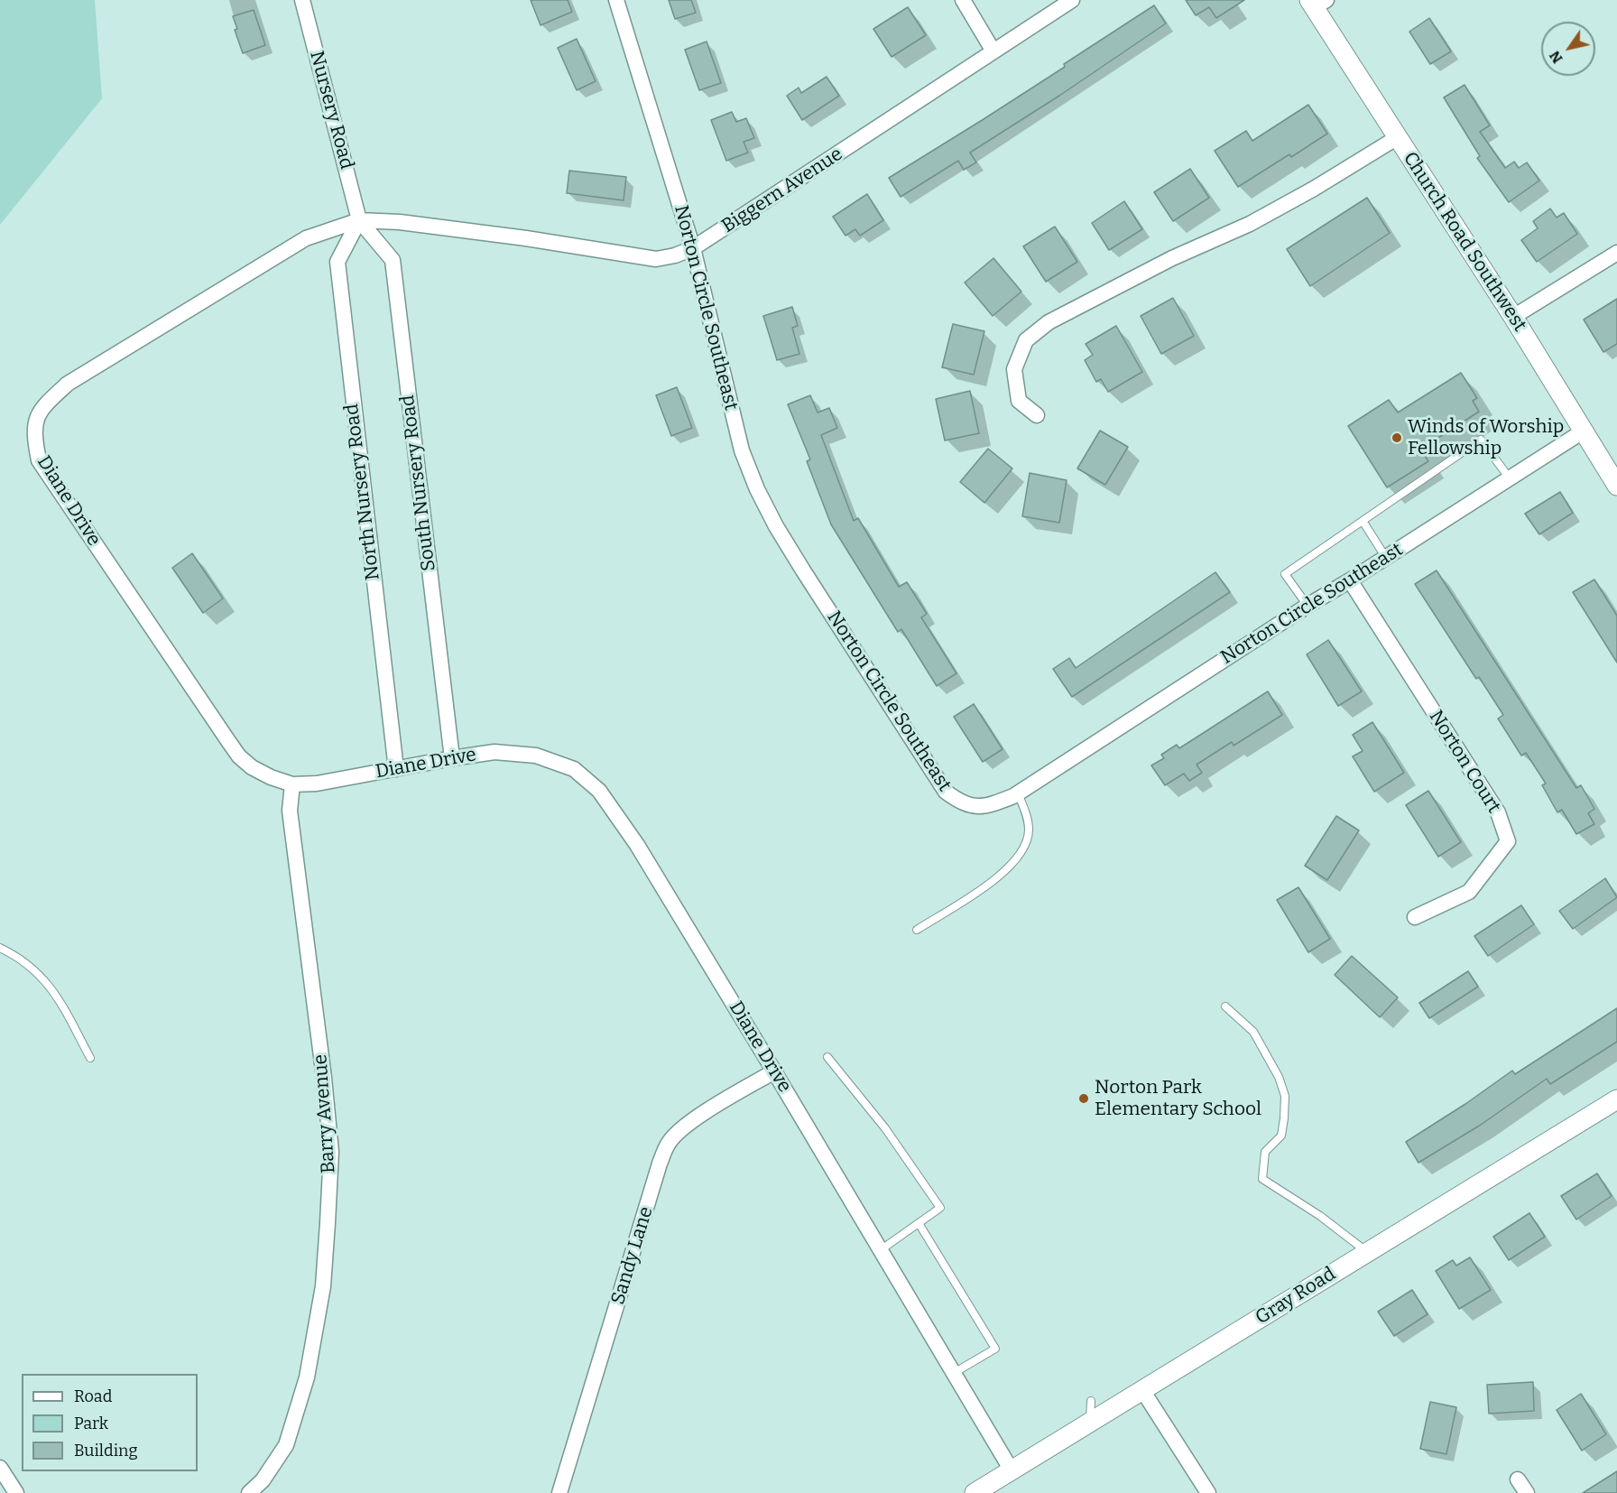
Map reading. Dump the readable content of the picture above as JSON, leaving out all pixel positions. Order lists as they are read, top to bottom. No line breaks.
{"streets":{"street":["Nursery Road","Biggern Avenue","Church Road Southwest","Norton Circle Southeast","South Nursery Road","North Nursery Road","Diane Drive","Norton Court","Barry Avenue","Sandy Lane","Gray Road"]},"crossings":[["Nursery Road","Biggern Avenue"],["Nursery Road","South Nursery Road"],["Nursery Road","North Nursery Road"],["Nursery Road","Diane Drive"],["Biggern Avenue","Norton Circle Southeast"],["Biggern Avenue","South Nursery Road"],["Biggern Avenue","North Nursery Road"],["Biggern Avenue","Diane Drive"],["Church Road Southwest","Norton Circle Southeast"],["Norton Circle Southeast","Norton Court"],["South Nursery Road","North Nursery Road"],["South Nursery Road","Diane Drive"],["North Nursery Road","Diane Drive"],["Diane Drive","Barry Avenue"],["Diane Drive","Sandy Lane"],["Diane Drive","Gray Road"]],"places":["Winds of Worship Fellowship","Norton Park Elementary School"],"legend":["Road","Park","Building"],"north":"bottom left"}
